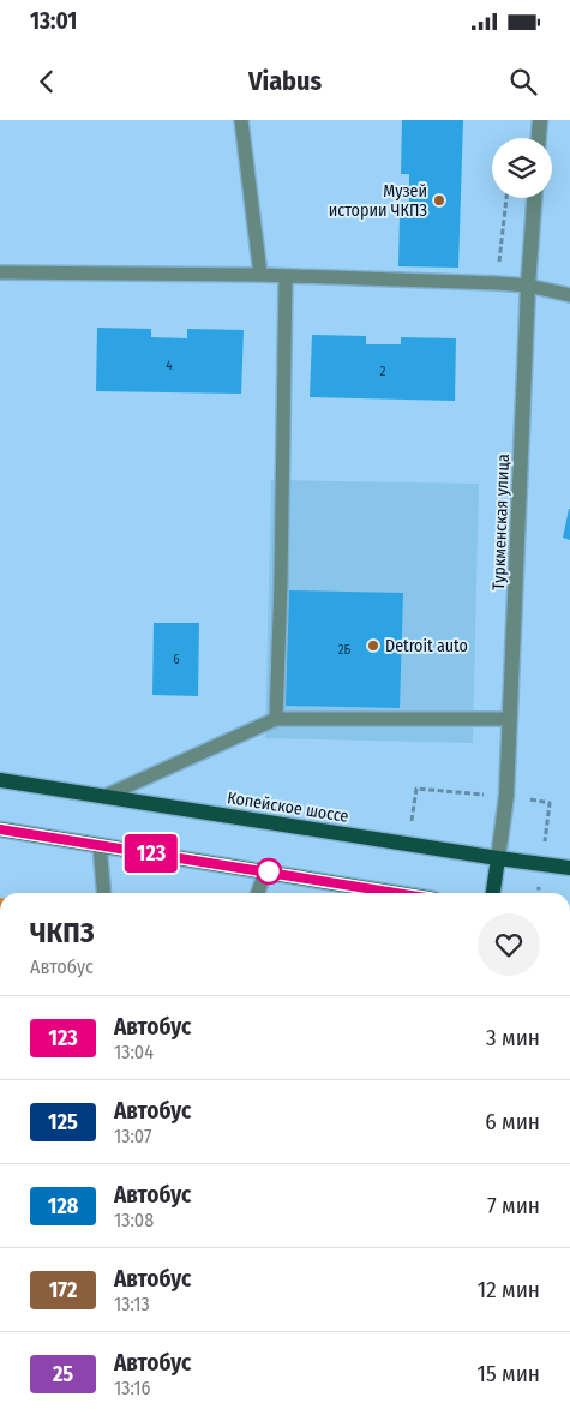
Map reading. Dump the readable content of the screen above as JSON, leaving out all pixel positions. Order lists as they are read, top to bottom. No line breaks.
{"streets":{"main road":["Копейское шоссе"],"street":["Туркменская улица"]},"crossings":[["Туркменская улица","Копейское шоссе"]],"places":["Музей истории ЧКПЗ","Detroit auto"],"lines":["bus line 123"],"house_numbers":["4","2","2Б","6"],"page":{"status":"13:01","header":"Viabus","on_map":"123","heading":["ЧКПЗ","Автобус"],"list":[{"mark":"123","name":"Автобус","note":"13:04","value":"3 мин"},{"mark":"125","name":"Автобус","note":"13:07","value":"6 мин"},{"mark":"128","name":"Автобус","note":"13:08","value":"7 мин"},{"mark":"172","name":"Автобус","note":"13:13","value":"12 мин"},{"mark":"25","name":"Автобус","note":"13:16","value":"15 мин"}]}}
